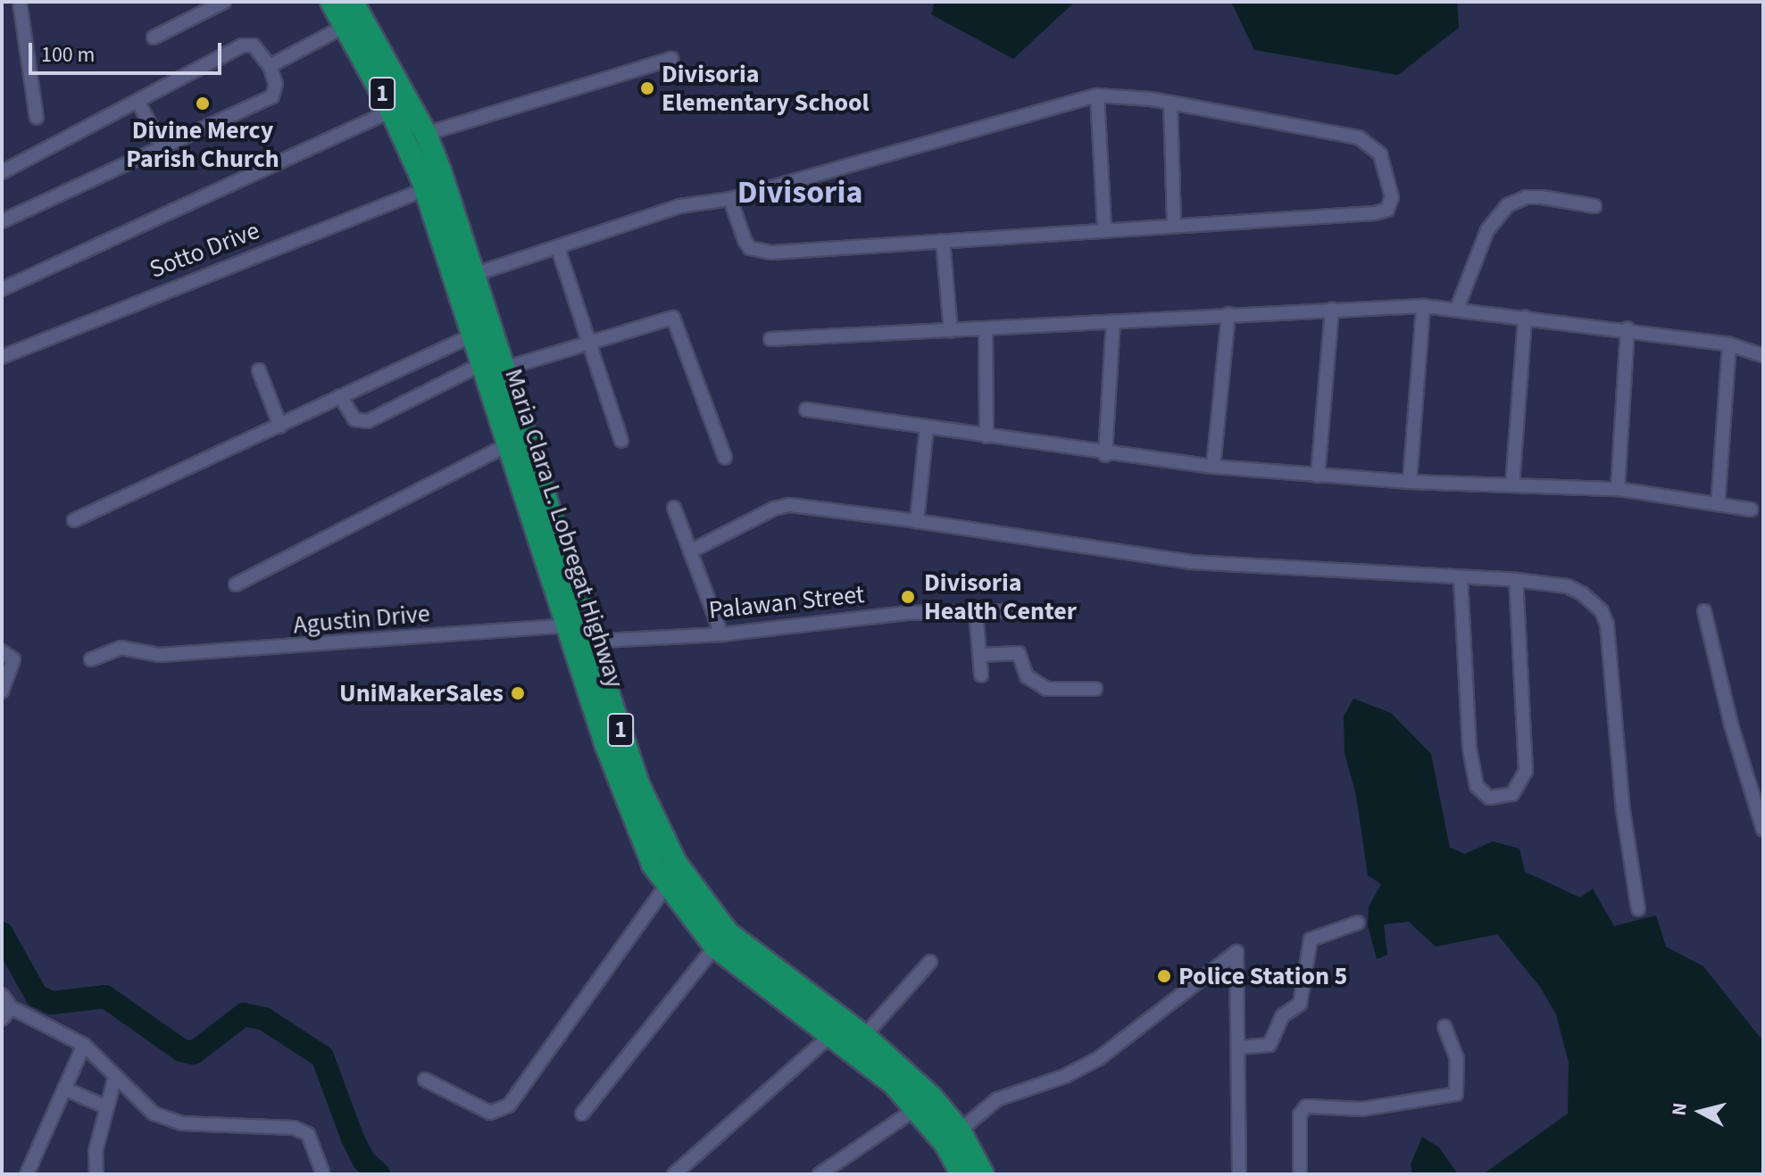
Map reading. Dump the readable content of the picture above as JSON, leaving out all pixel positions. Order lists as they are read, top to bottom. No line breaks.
{"streets":{"highway":["1","Maria Clara L. Lobregat Highway"],"street":["Sotto Drive","Palawan Street","Agustin Drive"]},"crossings":[["Sotto Drive","Maria Clara L. Lobregat Highway"],["Maria Clara L. Lobregat Highway","Palawan Street"],["Maria Clara L. Lobregat Highway","Agustin Drive"],["Palawan Street","Agustin Drive"]],"districts":["Divisoria"],"places":["Divisoria Elementary School","Divine Mercy Parish Church","Divisoria Health Center","UniMakerSales","Police Station 5"],"scale_bar":"100 m","north":"left"}
